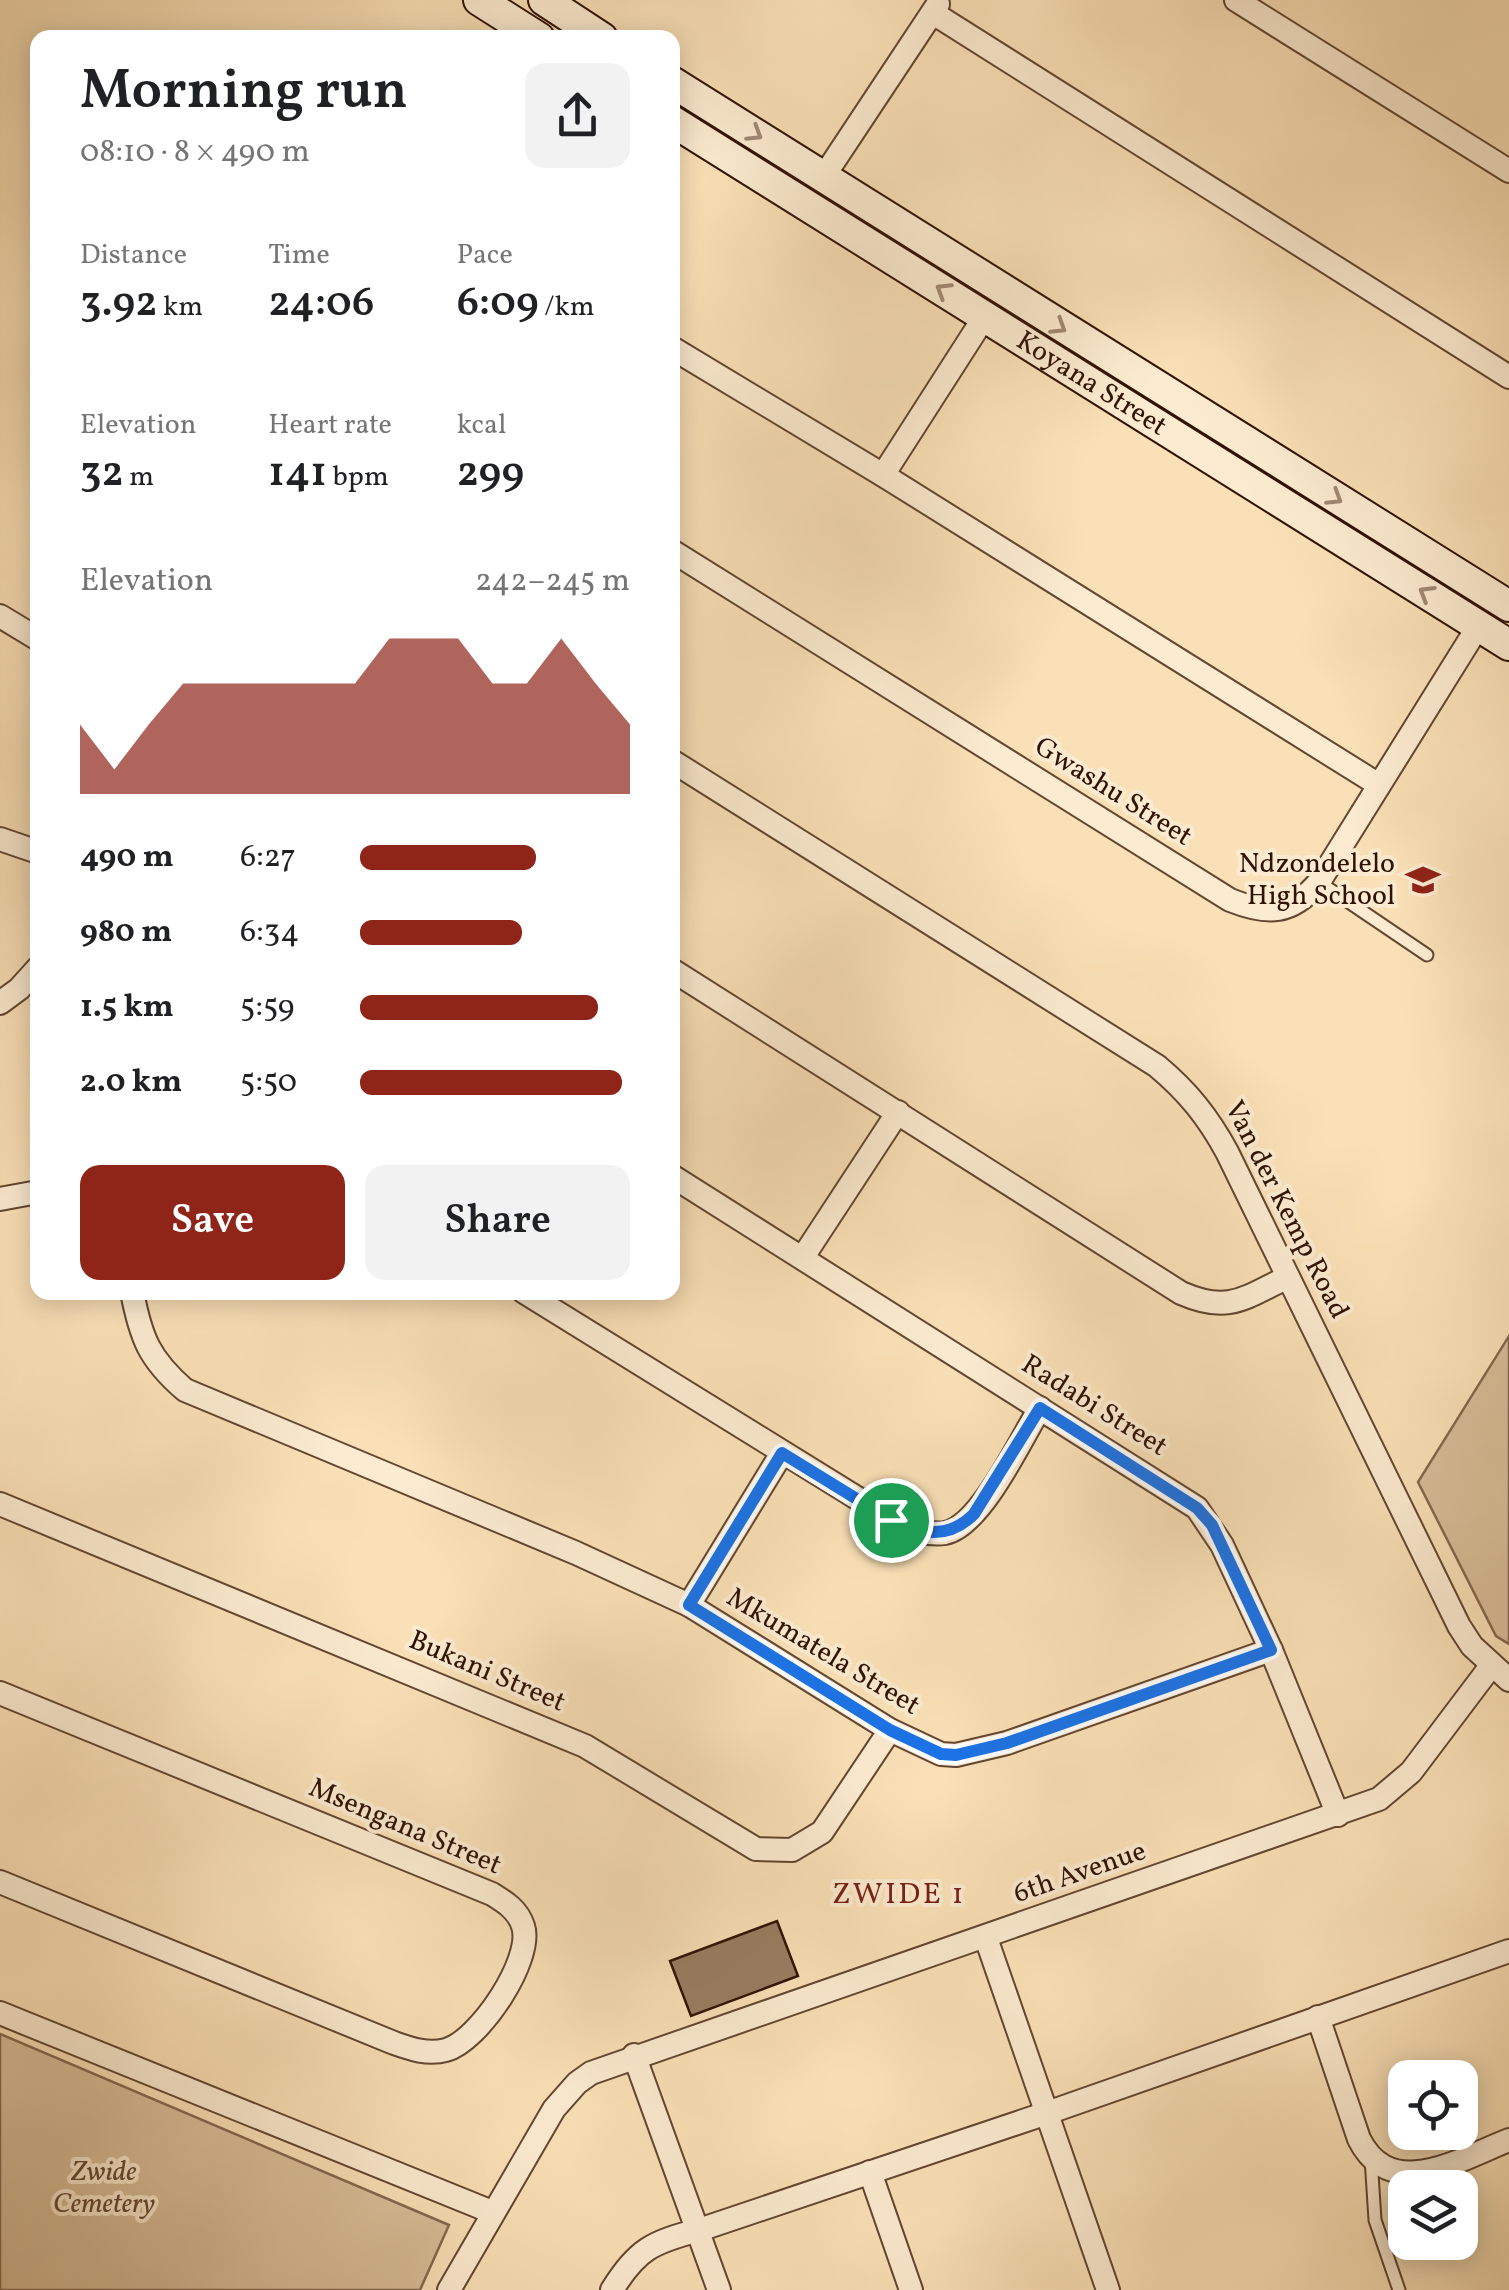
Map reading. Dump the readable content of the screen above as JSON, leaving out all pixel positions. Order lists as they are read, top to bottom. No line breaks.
{"streets":{"main road":["Koyana Street"],"street":["Gwashu Street","Van der Kemp Road","Radabi Street","Mkumatela Street","Bukani Street","Msengana Street","6th Avenue"]},"crossings":[["Koyana Street","Gwashu Street"],["Van der Kemp Road","6th Avenue"],["Radabi Street","Mkumatela Street"],["Radabi Street","6th Avenue"],["Mkumatela Street","Bukani Street"]],"districts":["ZWIDE 1"],"parks":["Zwide Cemetery"],"places":{"school or university":["Ndzondelelo High School"]},"page":{"heading":["Morning run","08:10 · 8 × 490 m"],"stats":[["Distance","3.92 km"],["Time","24:06"],["Pace","6:09 /km"],["Elevation","32 m"],["Heart rate","141 bpm"],["kcal","299"]],"chart":["Elevation","242–245 m"],"list":[{"name":"490 m","note":"6:27"},{"name":"980 m","note":"6:34"},{"name":"1.5 km","note":"5:59"},{"name":"2.0 km","note":"5:50"}],"buttons":["Save","Share"]}}
